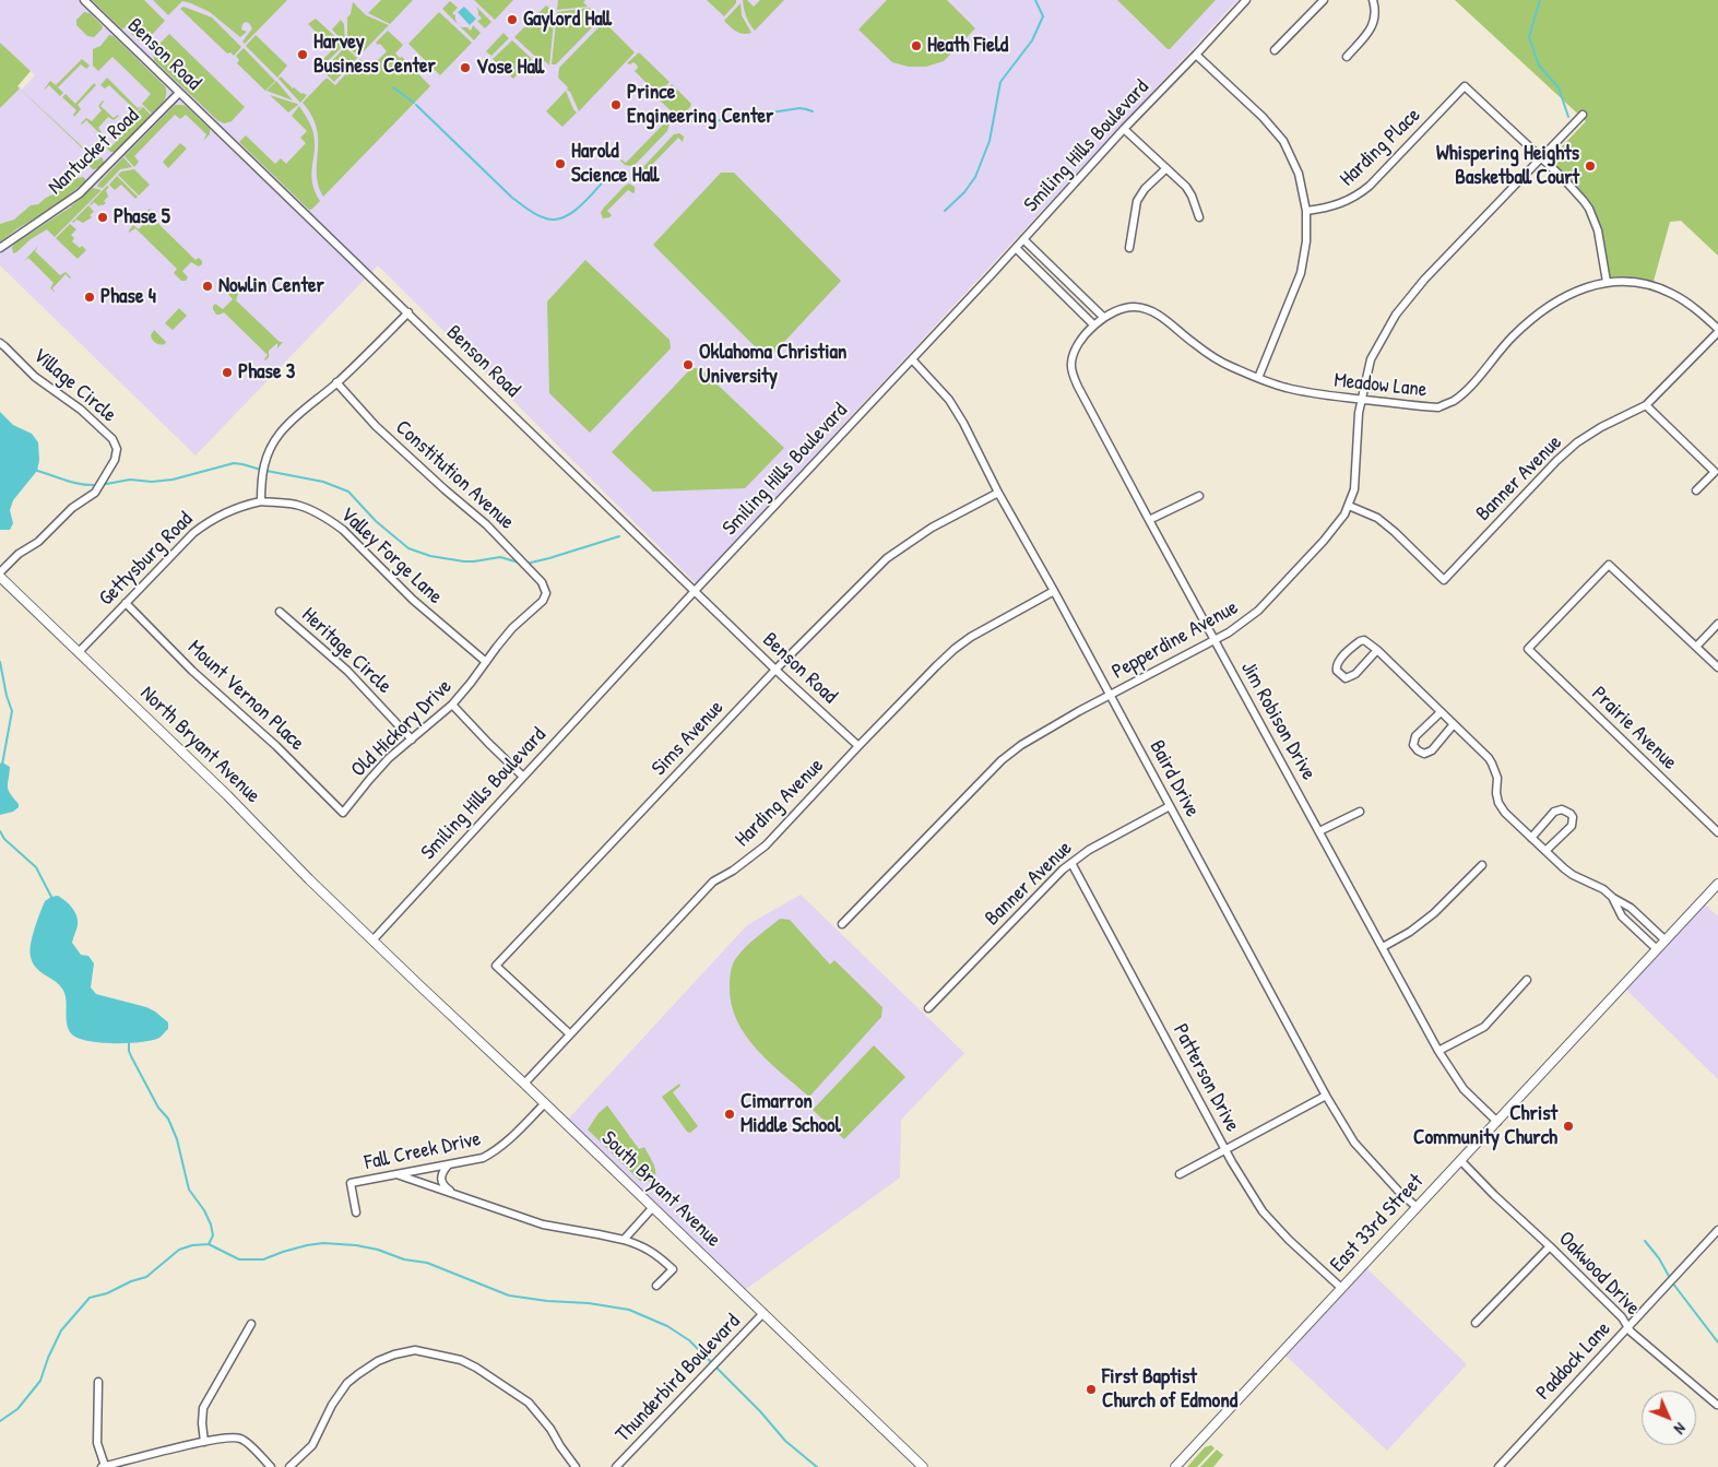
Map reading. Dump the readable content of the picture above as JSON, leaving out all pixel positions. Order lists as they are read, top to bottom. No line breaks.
{"streets":{"street":["Benson Road","Smiling Hills Boulevard","Harding Place","Nantucket Road","Village Circle","Meadow Lane","Constitution Avenue","Banner Avenue","Valley Forge Lane","Gettysburg Road","Pepperdine Avenue","Heritage Circle","Mount Vernon Place","Jim Robison Drive","Old Hickory Drive","Prairie Avenue","Sims Avenue","North Bryant Avenue","Baird Drive","Harding Avenue","Patterson Drive","Fall Creek Drive","South Bryant Avenue","East 33rd Street","Oakwood Drive","Paddock Lane","Thunderbird Boulevard"]},"crossings":[["Benson Road","Smiling Hills Boulevard"],["Benson Road","Nantucket Road"],["Benson Road","Sims Avenue"],["Benson Road","Harding Avenue"],["Smiling Hills Boulevard","North Bryant Avenue"],["Smiling Hills Boulevard","Baird Drive"],["Smiling Hills Boulevard","South Bryant Avenue"],["Harding Place","Pepperdine Avenue"],["Meadow Lane","Banner Avenue"],["Meadow Lane","Pepperdine Avenue"],["Meadow Lane","Jim Robison Drive"],["Constitution Avenue","Old Hickory Drive"],["Banner Avenue","Pepperdine Avenue"],["Banner Avenue","Baird Drive"],["Banner Avenue","Patterson Drive"],["Valley Forge Lane","Gettysburg Road"],["Valley Forge Lane","Old Hickory Drive"],["Gettysburg Road","Mount Vernon Place"],["Gettysburg Road","North Bryant Avenue"],["Pepperdine Avenue","Jim Robison Drive"],["Pepperdine Avenue","Baird Drive"],["Heritage Circle","Old Hickory Drive"],["Mount Vernon Place","Old Hickory Drive"],["Jim Robison Drive","East 33rd Street"],["Sims Avenue","Baird Drive"],["Sims Avenue","Harding Avenue"],["North Bryant Avenue","South Bryant Avenue"],["Baird Drive","Harding Avenue"],["Baird Drive","East 33rd Street"],["Harding Avenue","South Bryant Avenue"],["Patterson Drive","East 33rd Street"],["Fall Creek Drive","South Bryant Avenue"],["South Bryant Avenue","Thunderbird Boulevard"],["East 33rd Street","Oakwood Drive"],["Oakwood Drive","Paddock Lane"]],"places":["Gaylord Hall","Heath Field","Harvey Business Center","Vose Hall","Prince Engineering Center","Harold Science Hall","Whispering Heights Basketball Court","Phase 5","Nowlin Center","Phase 4","Oklahoma Christian University","Phase 3","Cimarron Middle School","Christ Community Church","First Baptist Church of Edmond"],"north":"bottom right"}
